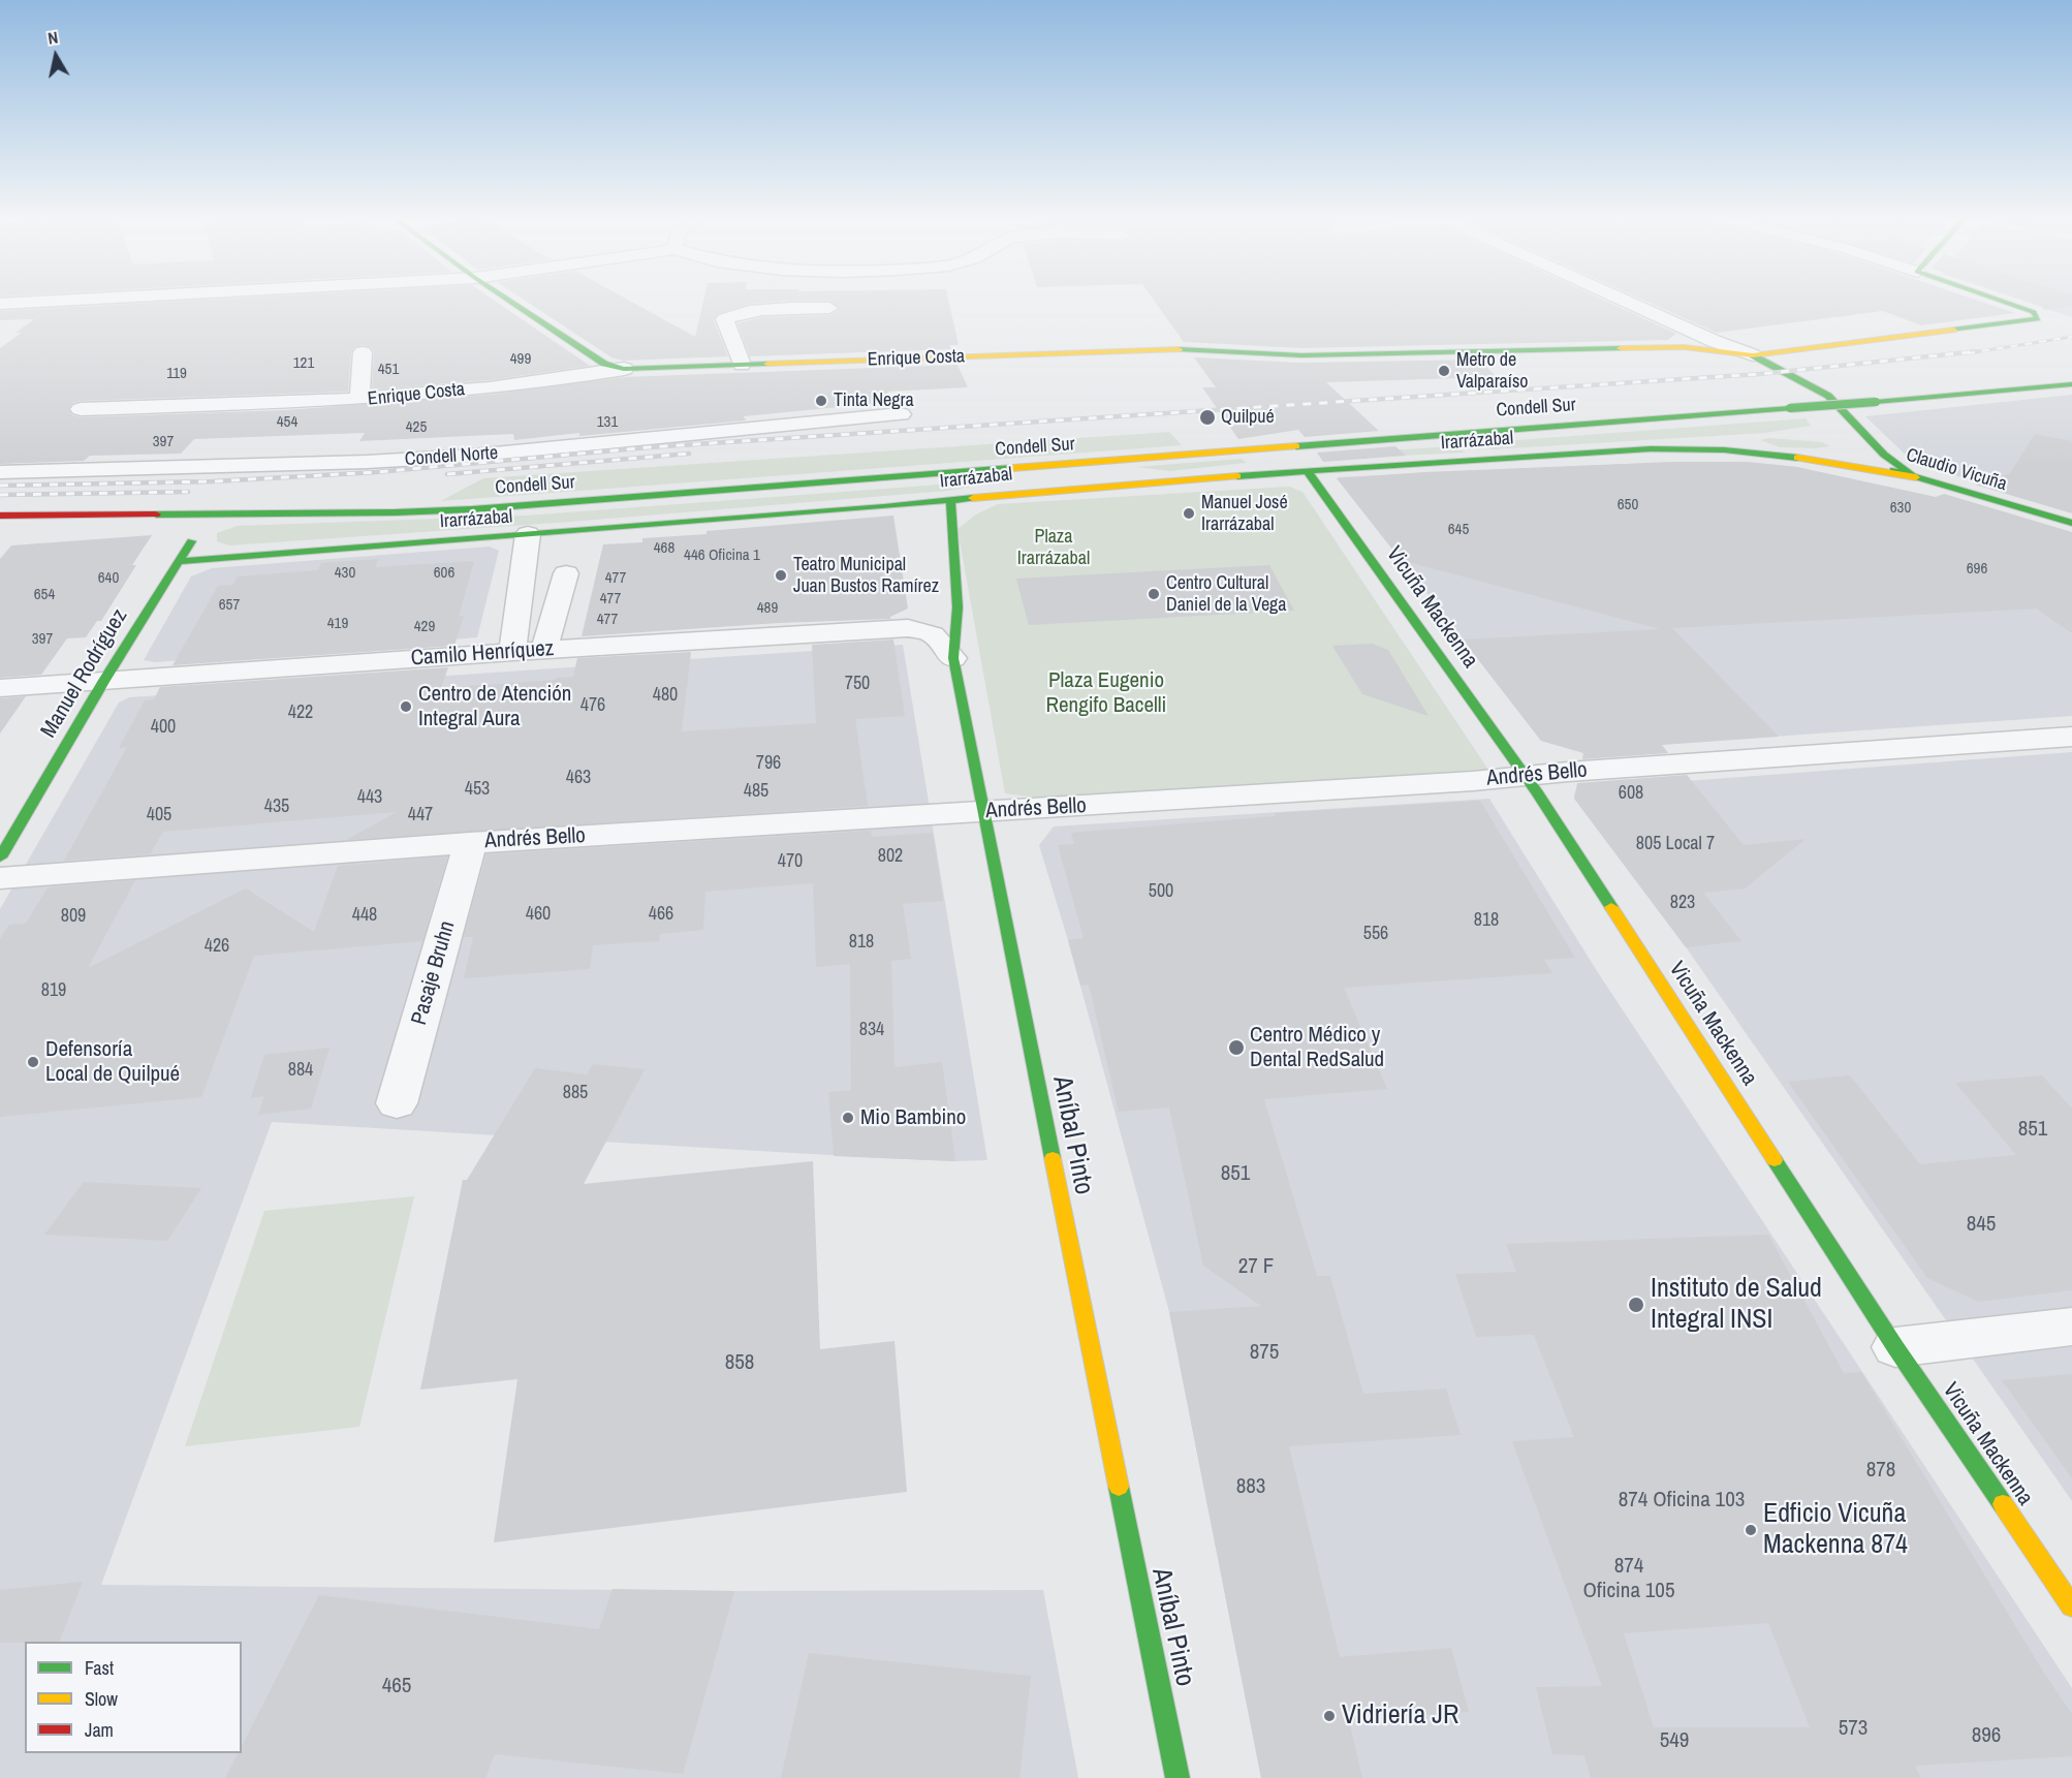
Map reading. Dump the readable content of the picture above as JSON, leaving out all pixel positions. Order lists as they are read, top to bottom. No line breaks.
{"streets":{"street":["Enrique Costa","Condell Sur","Irarrázabal","Condell Norte","Claudio Vicuña","Vicuña Mackenna","Camilo Henríquez","Manuel Rodríguez","Andrés Bello","Pasaje Bruhn","Aníbal Pinto"]},"crossings":[["Condell Sur","Manuel Rodríguez"],["Irarrázabal","Claudio Vicuña"],["Irarrázabal","Vicuña Mackenna"],["Irarrázabal","Manuel Rodríguez"],["Irarrázabal","Aníbal Pinto"],["Vicuña Mackenna","Andrés Bello"],["Camilo Henríquez","Manuel Rodríguez"],["Camilo Henríquez","Aníbal Pinto"],["Andrés Bello","Pasaje Bruhn"],["Andrés Bello","Aníbal Pinto"]],"parks":["Plaza Irarrázabal","Plaza Eugenio Rengifo Bacelli"],"places":["Metro de Valparaíso","Tinta Negra","Quilpué","Manuel José Irarrázabal","Teatro Municipal Juan Bustos Ramírez","Centro Cultural Daniel de la Vega","Centro de Atención Integral Aura","Centro Médico y Dental RedSalud","Defensoría Local de Quilpué","Mio Bambino","Instituto de Salud Integral INSI","Edficio Vicuña Mackenna 874","Vidriería JR"],"house_numbers":["499","121","451","119","454","131","425","397","650","630","645","468","446 Oficina 1","696","430","606","640","477","654","477","657","489","477","419","429","397","750","480","476","422","400","796","463","453","485","608","443","435","405","447","805 Local 7","802","470","500","823","460","466","448","809","818","556","818","426","819","834","884","885","851","851","845","27 F","875","858","878","883","874 Oficina 103","874 Oficina 105","465","573","896","549"],"legend":["Fast","Slow","Jam"],"north":"top"}
